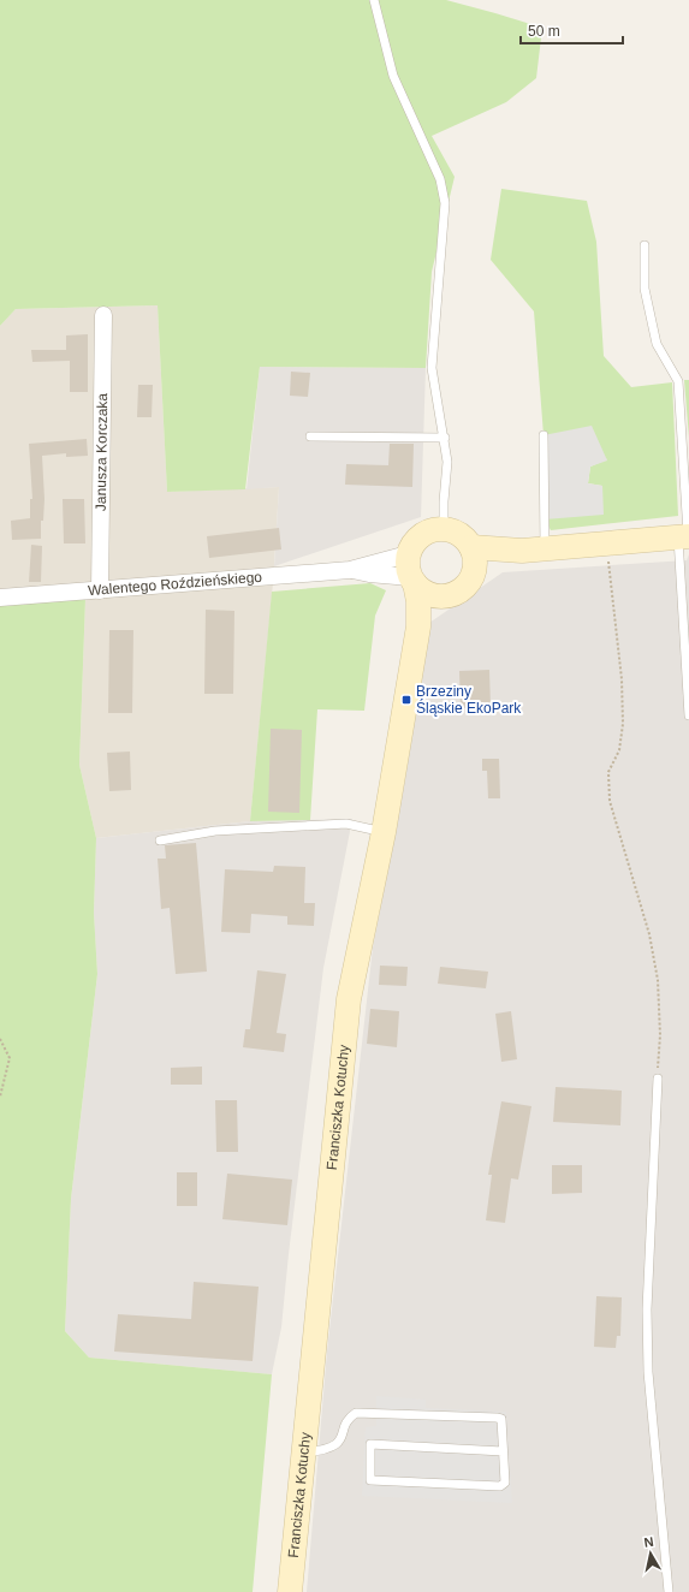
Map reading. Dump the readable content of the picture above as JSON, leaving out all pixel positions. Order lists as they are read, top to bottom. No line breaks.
{"streets":{"street":["Janusza Korczaka","Walentego Roździeńskiego","Franciszka Kotuchy"]},"crossings":[["Janusza Korczaka","Walentego Roździeńskiego"],["Walentego Roździeńskiego","Franciszka Kotuchy"]],"places":{"transit":["Brzeziny Śląskie EkoPark"]},"scale_bar":"50 m","north":"top"}
